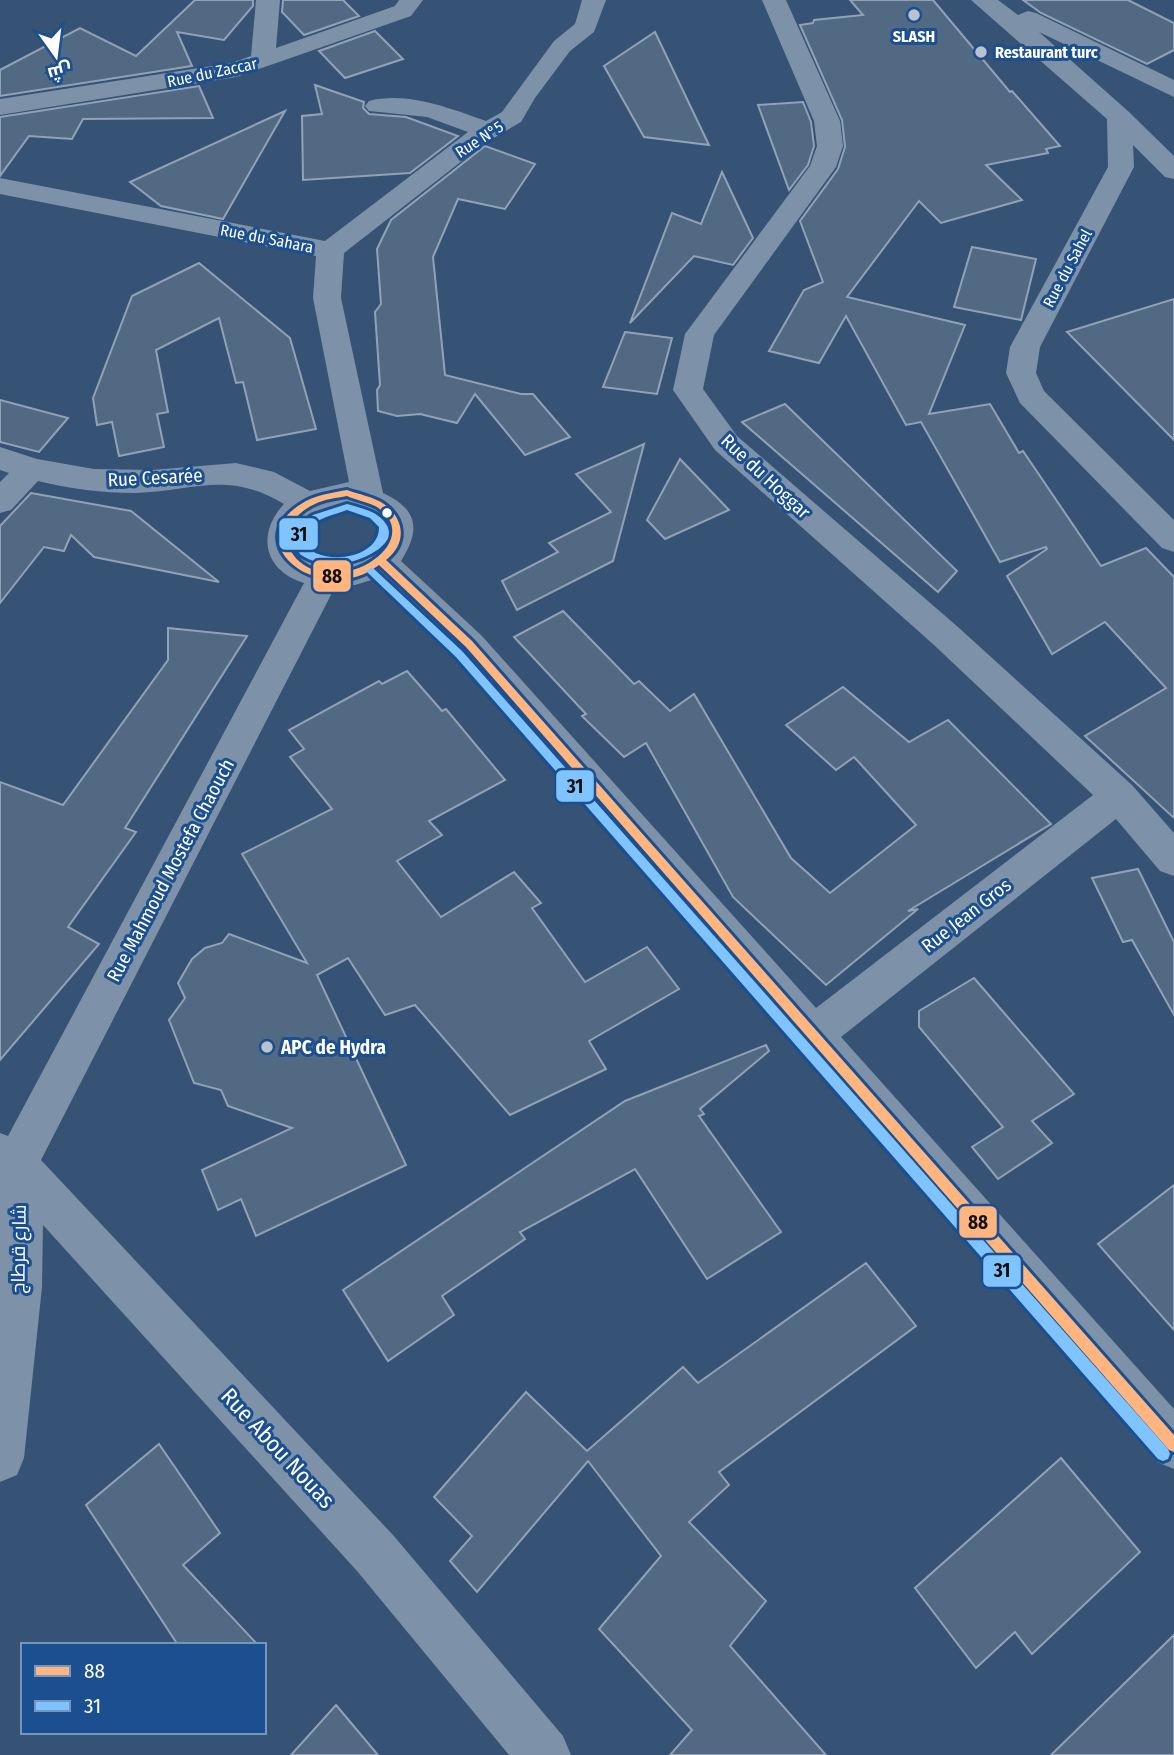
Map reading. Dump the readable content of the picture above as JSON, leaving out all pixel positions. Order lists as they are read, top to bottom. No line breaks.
{"streets":{"street":["Rue du Zaccar","Rue N°5","Rue du Sahara","Rue du Sahel","Rue du Hoggar","Rue Cesarée","Rue Mahmoud Mostefa Chaouch","Rue Jean Gros","شارع قرطاج","Rue Abou Nouas"]},"crossings":[["Rue N°5","Rue du Sahara"],["Rue du Sahara","Rue Cesarée"],["Rue du Sahara","Rue Mahmoud Mostefa Chaouch"],["Rue du Hoggar","Rue Jean Gros"],["Rue Cesarée","Rue Mahmoud Mostefa Chaouch"],["Rue Mahmoud Mostefa Chaouch","شارع قرطاج"],["Rue Mahmoud Mostefa Chaouch","Rue Abou Nouas"],["شارع قرطاج","Rue Abou Nouas"]],"places":["SLASH","Restaurant turc","APC de Hydra"],"lines":["transit line 88","transit line 31"],"legend":["88","31"],"north":"bottom"}
